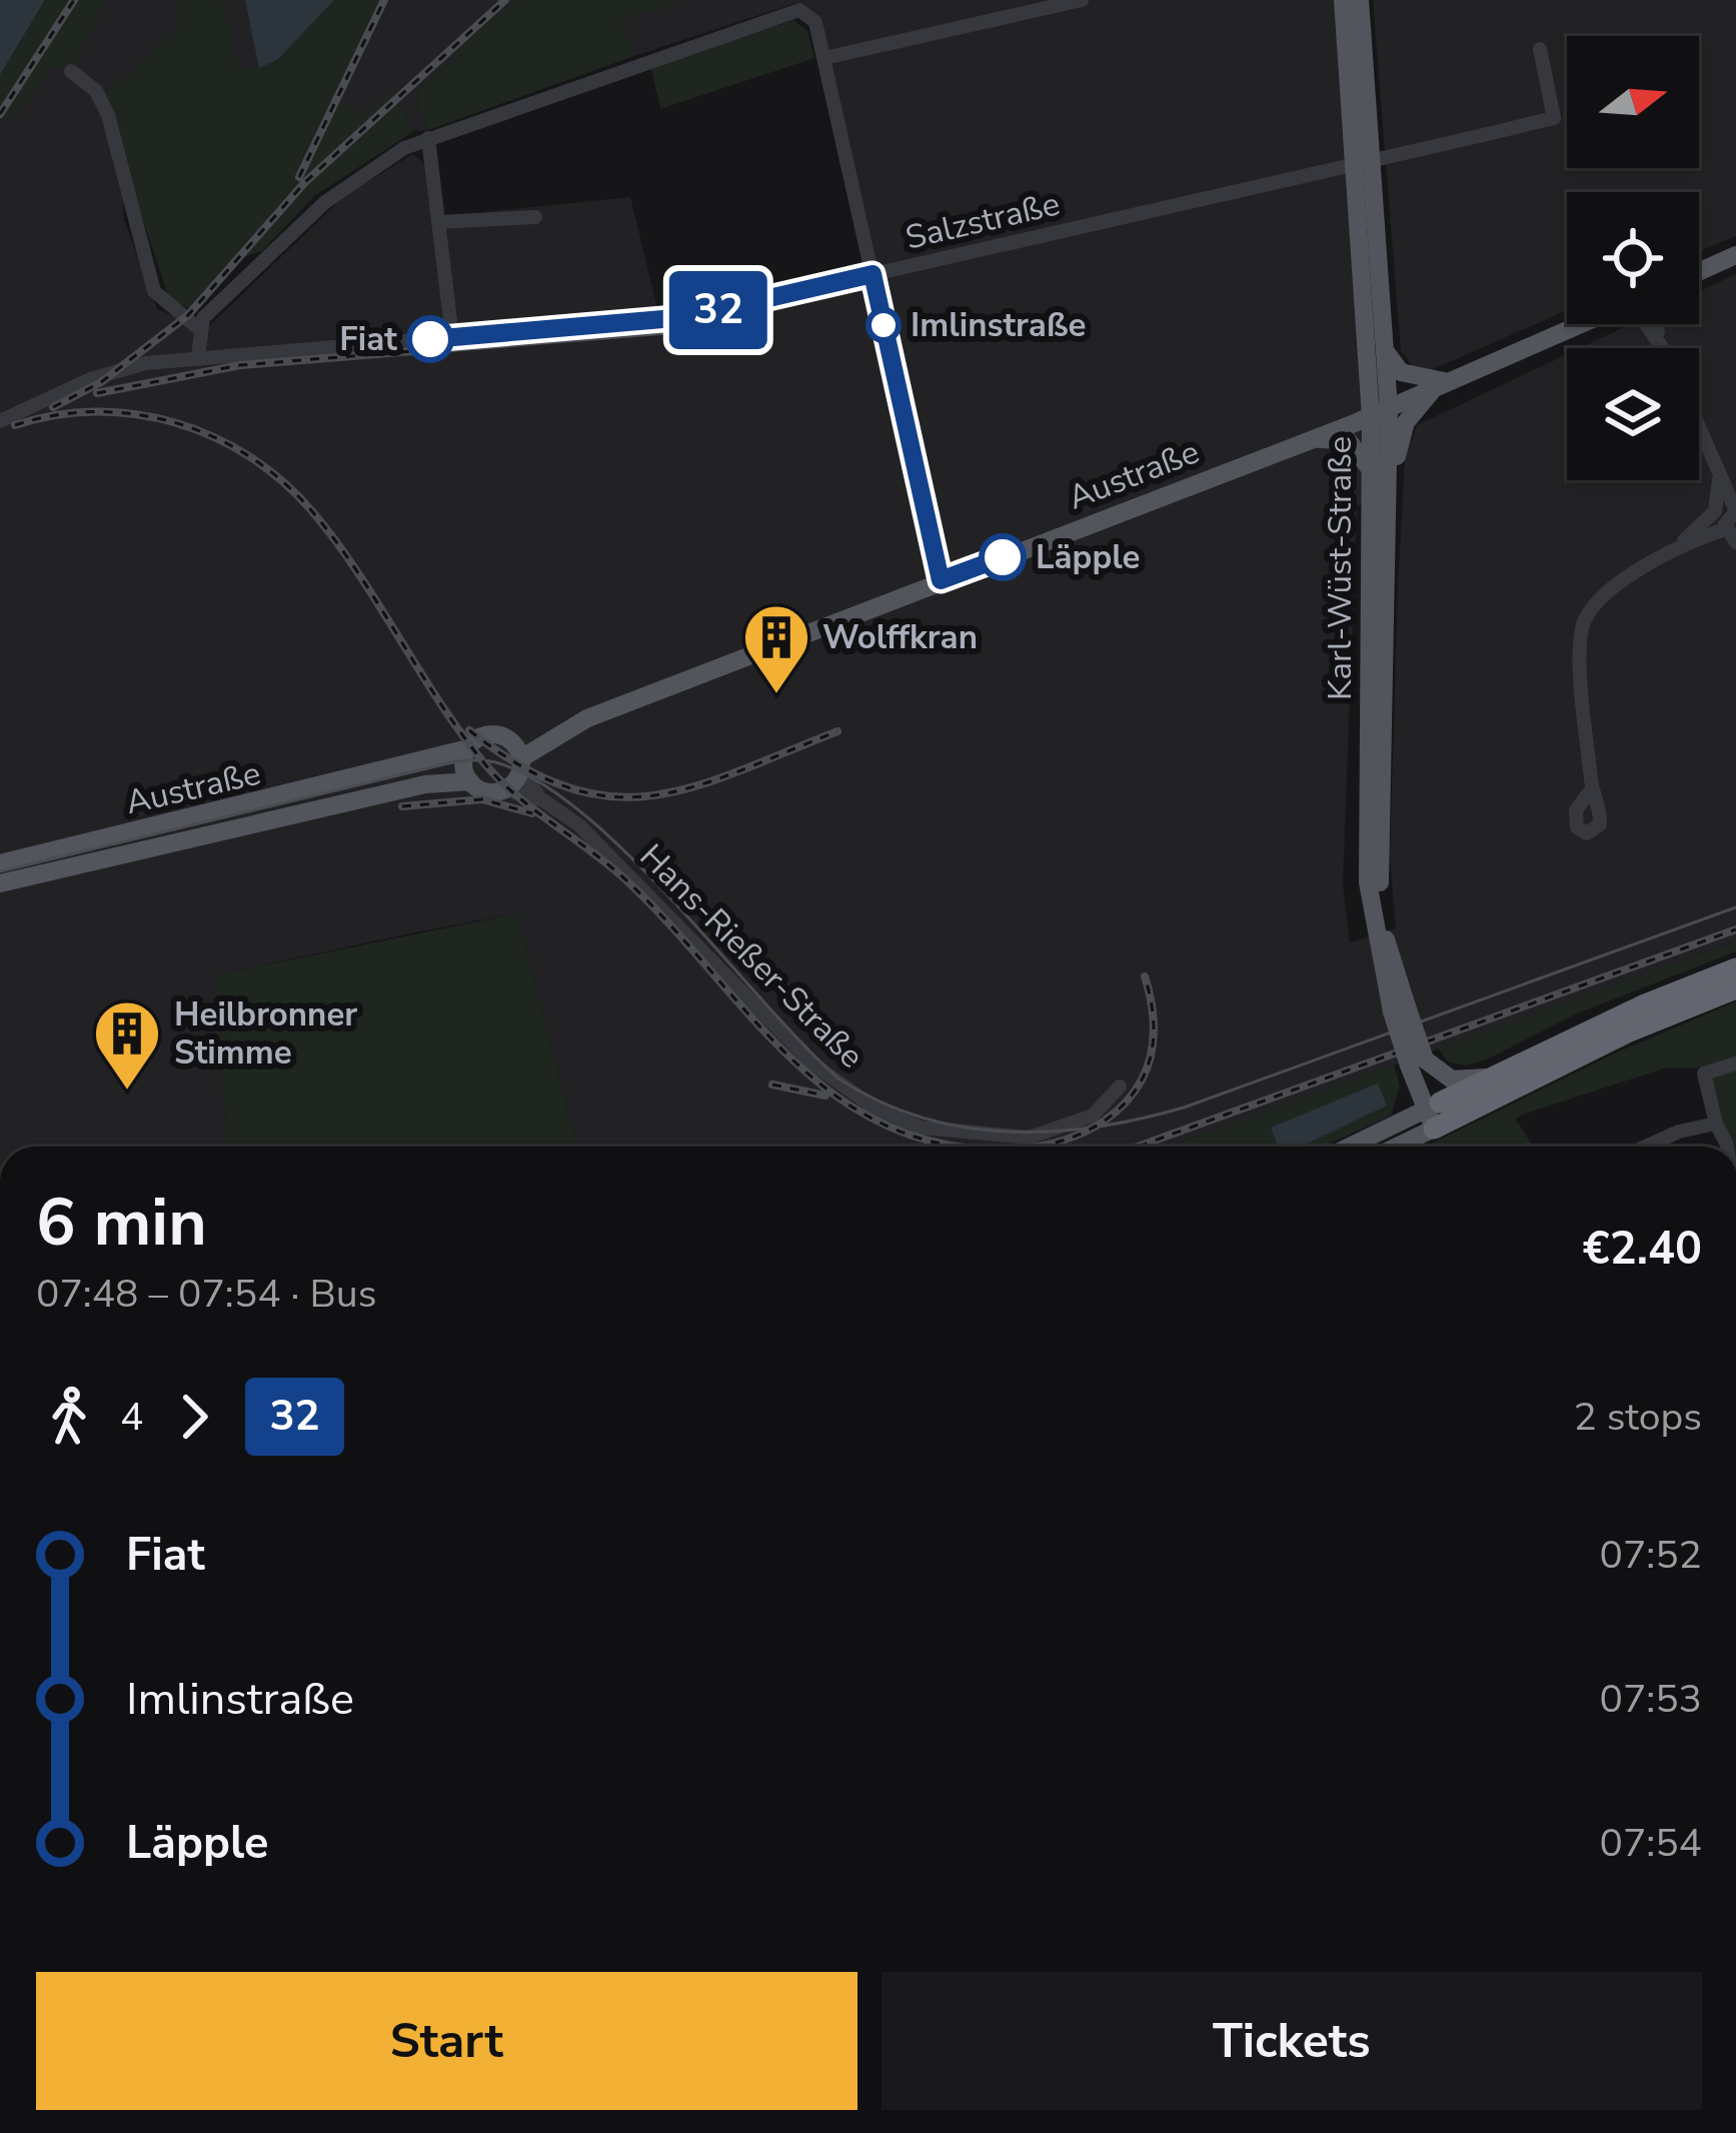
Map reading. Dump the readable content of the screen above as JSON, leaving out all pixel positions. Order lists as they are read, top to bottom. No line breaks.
{"streets":{"main road":["Austraße","Karl-Wüst-Straße"],"street":["Salzstraße","Hans-Rießer-Straße"]},"crossings":[["Salzstraße","Karl-Wüst-Straße"],["Austraße","Karl-Wüst-Straße"],["Austraße","Hans-Rießer-Straße"]],"places":{"other":["Imlinstraße","Fiat","Läpple"],"building":["Wolffkran","Heilbronner Stimme"]},"lines":["bus line 32"],"north":"right","page":{"on_map":"32","heading":["6 min","07:48 – 07:54 · Bus","€2.40"],"legs":["4","32","2 stops"],"list":[{"name":"Fiat","value":"07:52"},{"name":"Imlinstraße","value":"07:53"},{"name":"Läpple","value":"07:54"}],"buttons":["Start","Tickets"]}}
